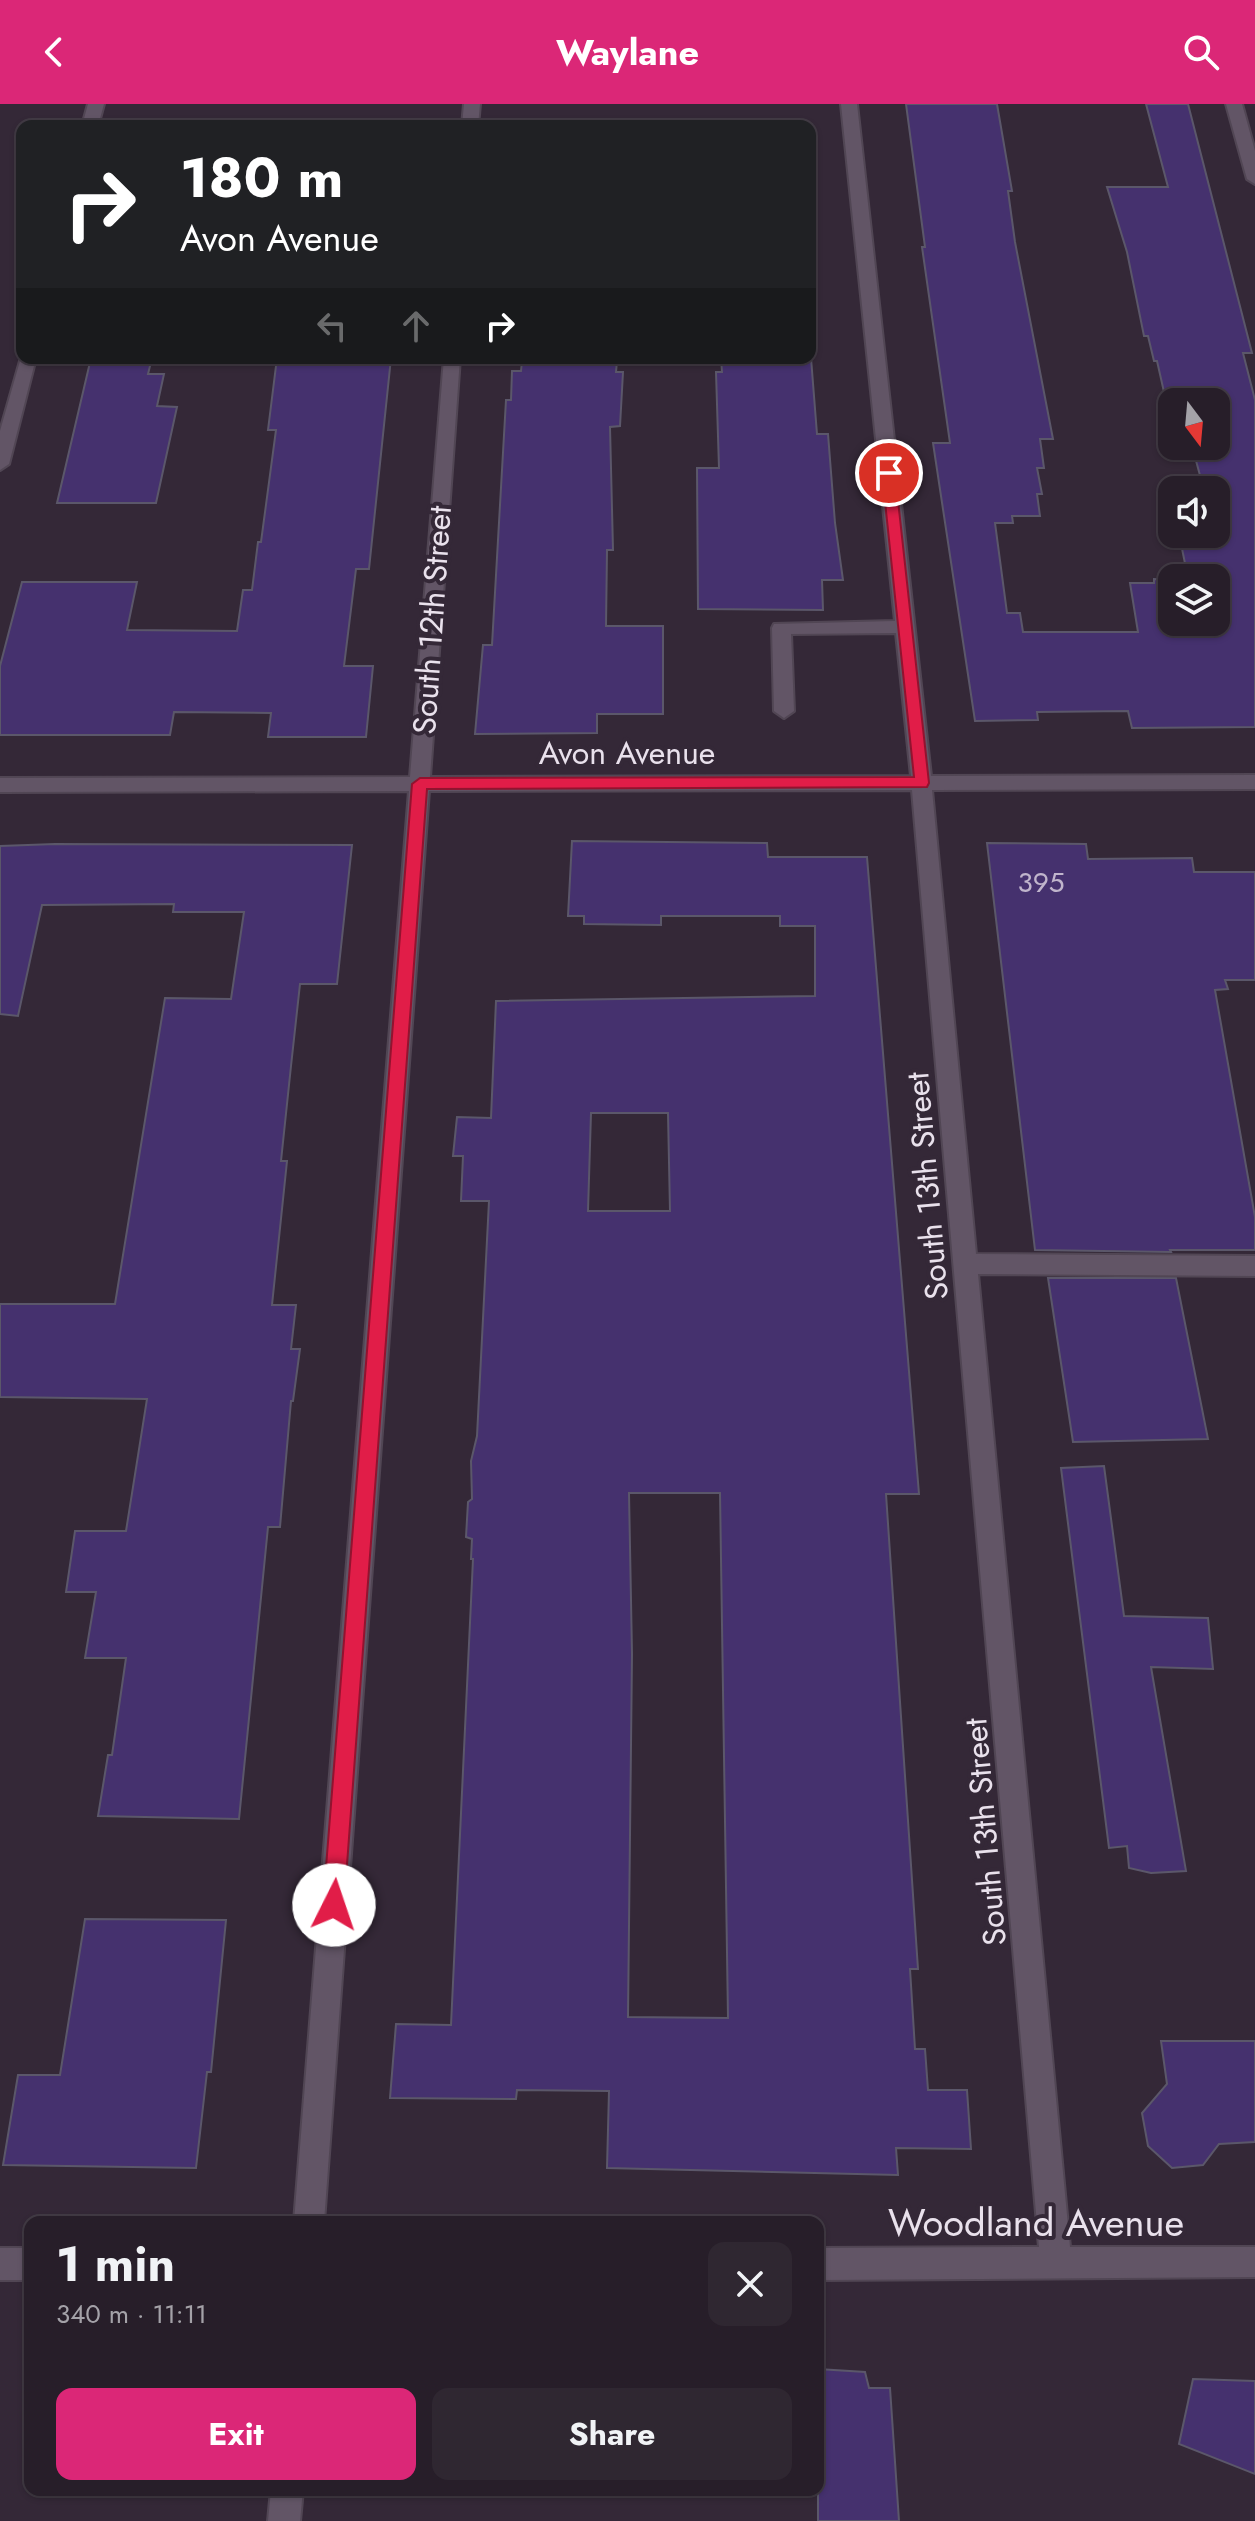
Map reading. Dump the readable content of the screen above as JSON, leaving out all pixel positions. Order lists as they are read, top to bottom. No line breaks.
{"streets":{"street":["South 12th Street","Avon Avenue","South 13th Street","Woodland Avenue"]},"crossings":[["South 12th Street","Avon Avenue"],["Avon Avenue","South 13th Street"],["South 13th Street","Woodland Avenue"]],"house_numbers":["395"],"north":"bottom","page":{"header":"Waylane","turn":["180 m","Avon Avenue"],"heading":["1 min","340 m · 11:11"],"buttons":["Exit","Share"]}}
